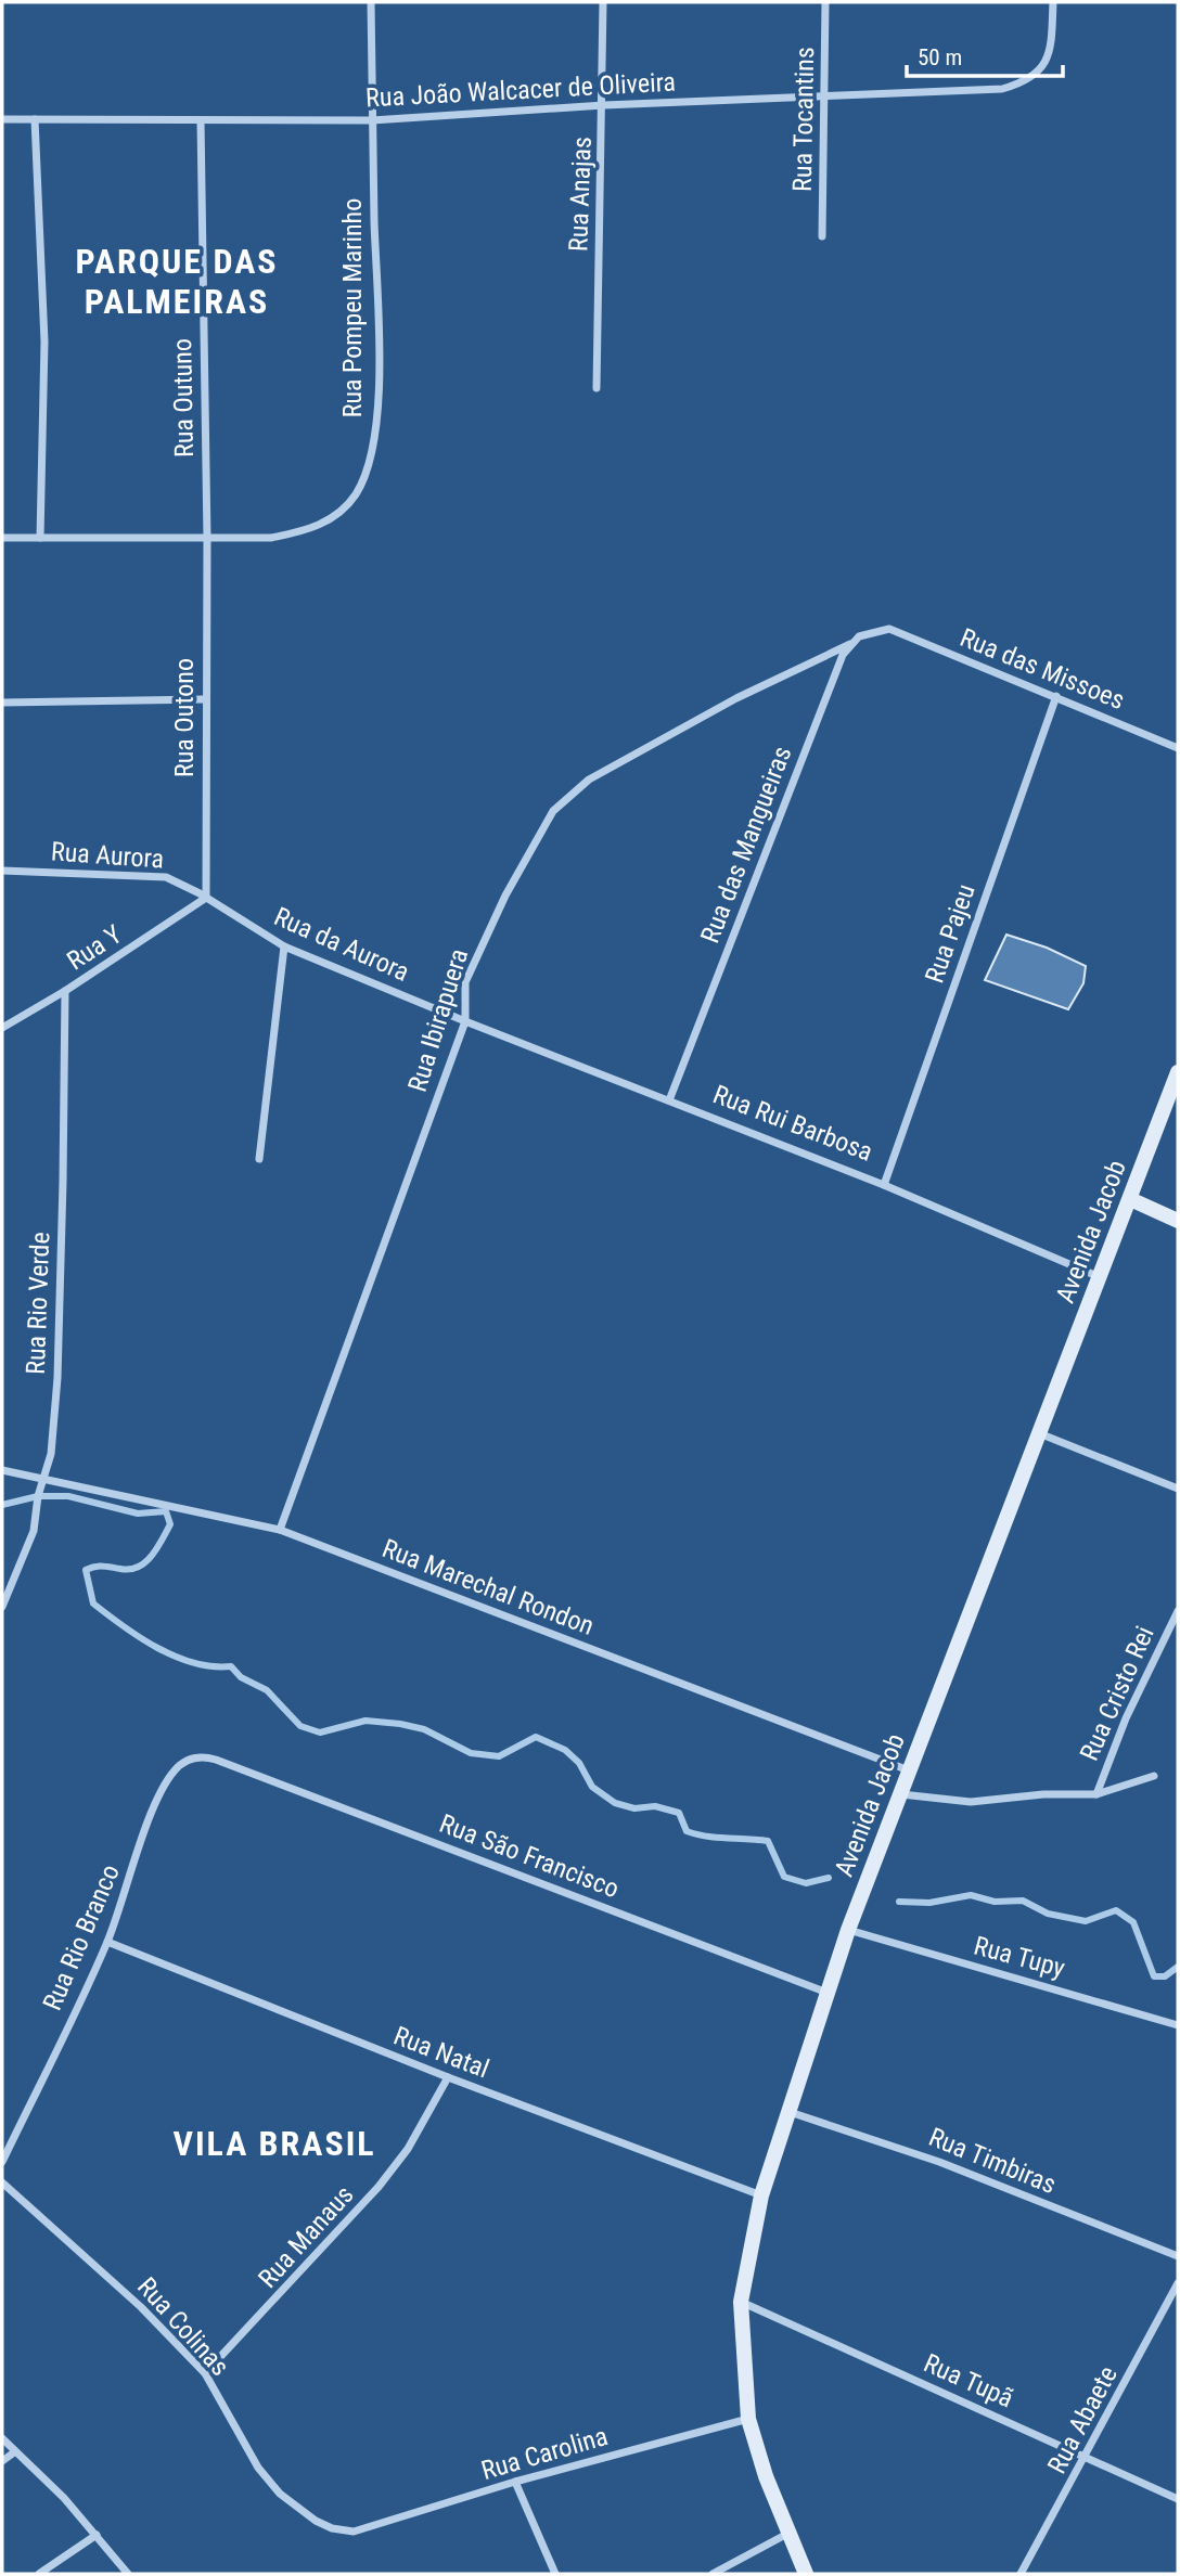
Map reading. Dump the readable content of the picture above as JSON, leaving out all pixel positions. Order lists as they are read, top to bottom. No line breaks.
{"streets":{"main road":["Avenida Jacob"],"street":["Rua João Walcacer de Oliveira","Rua Tocantins","Rua Anajas","Rua Pompeu Marinho","Rua Outuno","Rua das Missoes","Rua Outono","Rua das Mangueiras","Rua Aurora","Rua Pajeu","Rua da Aurora","Rua Y","Rua Ibirapuera","Rua Rui Barbosa","Rua Rio Verde","Rua Marechal Rondon","Rua Cristo Rei","Rua São Francisco","Rua Rio Branco","Rua Tupy","Rua Natal","Rua Timbiras","Rua Manaus","Rua Colinas","Rua Tupã","Rua Abaete","Rua Carolina"]},"crossings":[["Rua João Walcacer de Oliveira","Rua Tocantins"],["Rua João Walcacer de Oliveira","Rua Anajas"],["Rua João Walcacer de Oliveira","Rua Pompeu Marinho"],["Rua João Walcacer de Oliveira","Rua Outuno"],["Rua Pompeu Marinho","Rua Outuno"],["Rua Pompeu Marinho","Rua Outono"],["Rua Outuno","Rua Outono"],["Rua das Missoes","Rua das Mangueiras"],["Rua das Missoes","Rua Pajeu"],["Rua das Missoes","Rua Ibirapuera"],["Rua Outono","Rua Aurora"],["Rua Outono","Rua da Aurora"],["Rua Outono","Rua Y"],["Rua das Mangueiras","Rua Ibirapuera"],["Rua das Mangueiras","Rua Rui Barbosa"],["Rua Aurora","Rua da Aurora"],["Rua Aurora","Rua Y"],["Rua Pajeu","Rua Rui Barbosa"],["Rua da Aurora","Rua Y"],["Rua da Aurora","Rua Ibirapuera"],["Rua da Aurora","Rua Rui Barbosa"],["Rua Y","Rua Rio Verde"],["Rua Ibirapuera","Rua Rui Barbosa"],["Rua Ibirapuera","Rua Marechal Rondon"],["Rua Rui Barbosa","Avenida Jacob"],["Avenida Jacob","Rua Marechal Rondon"],["Avenida Jacob","Rua São Francisco"],["Avenida Jacob","Rua Tupy"],["Avenida Jacob","Rua Natal"],["Avenida Jacob","Rua Timbiras"],["Avenida Jacob","Rua Tupã"],["Avenida Jacob","Rua Carolina"],["Rua Rio Verde","Rua Marechal Rondon"],["Rua São Francisco","Rua Rio Branco"],["Rua Rio Branco","Rua Natal"],["Rua Natal","Rua Manaus"],["Rua Manaus","Rua Colinas"],["Rua Colinas","Rua Carolina"],["Rua Tupã","Rua Abaete"]],"districts":["PARQUE DAS PALMEIRAS","VILA BRASIL"],"scale_bar":"50 m"}
